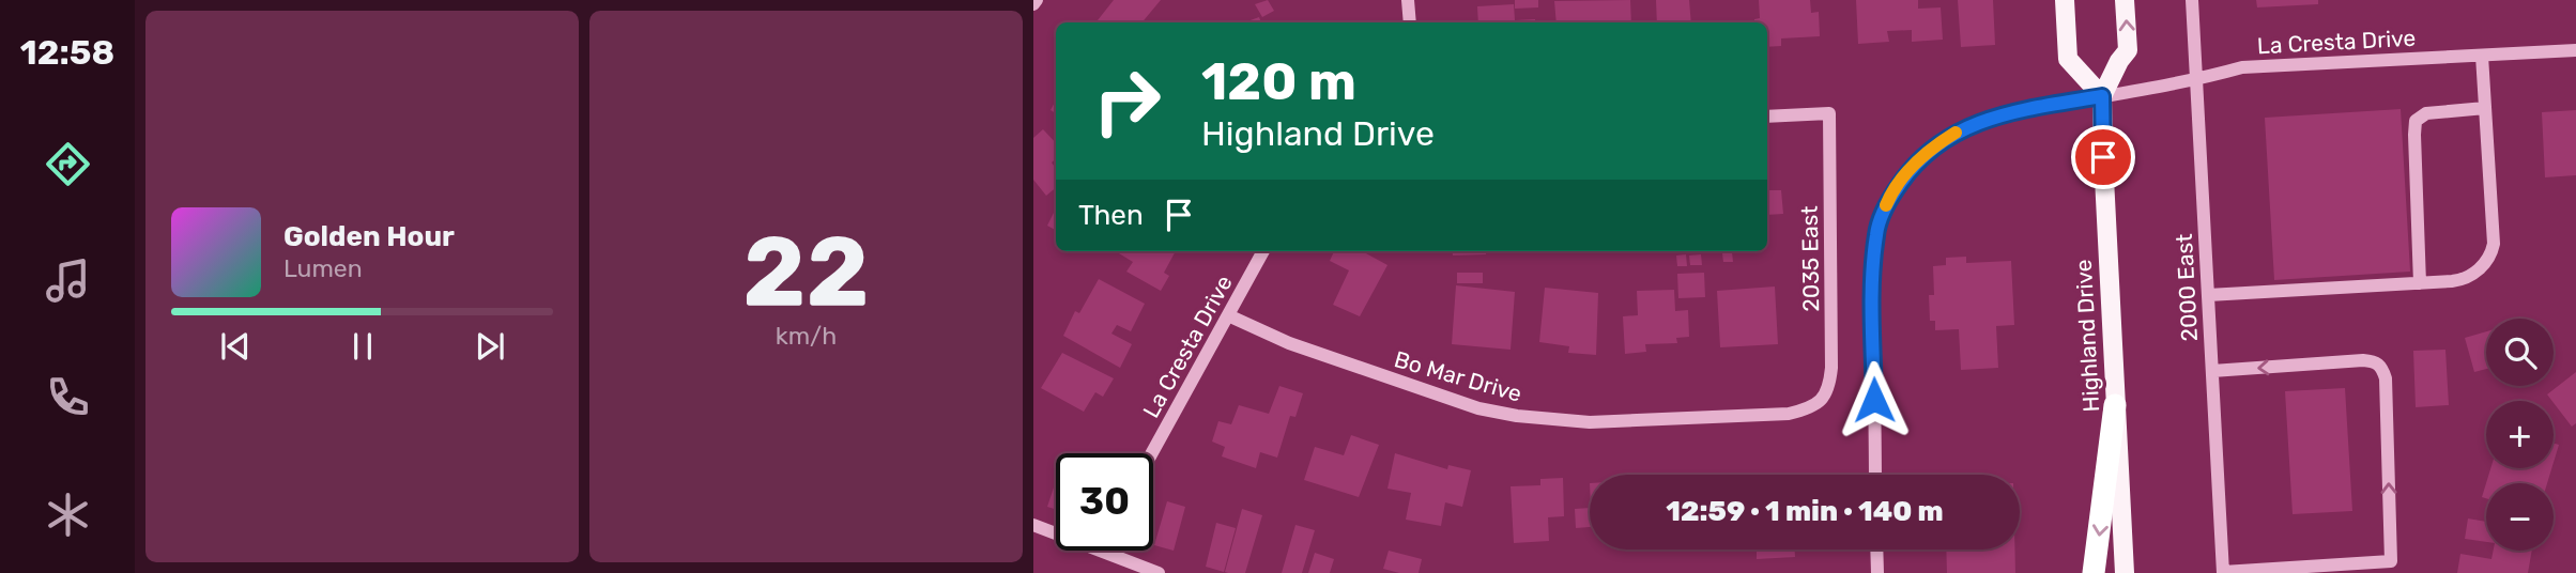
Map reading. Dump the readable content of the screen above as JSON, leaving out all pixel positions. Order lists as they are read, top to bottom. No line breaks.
{"streets":{"main road":["Highland Drive"],"street":["La Cresta Drive","2035 East","2000 East","Bo Mar Drive"]},"crossings":[["La Cresta Drive","2000 East"],["La Cresta Drive","Highland Drive"],["La Cresta Drive","Bo Mar Drive"],["2035 East","Bo Mar Drive"]],"page":{"tabs":"12:58","tile":["22","km/h"],"turn":["120 m","Highland Drive"],"then":"Then","song":["Golden Hour","Lumen"],"map_buttons":["+","−"],"limit":"30","trip":"12:59 · 1 min · 140 m"}}
